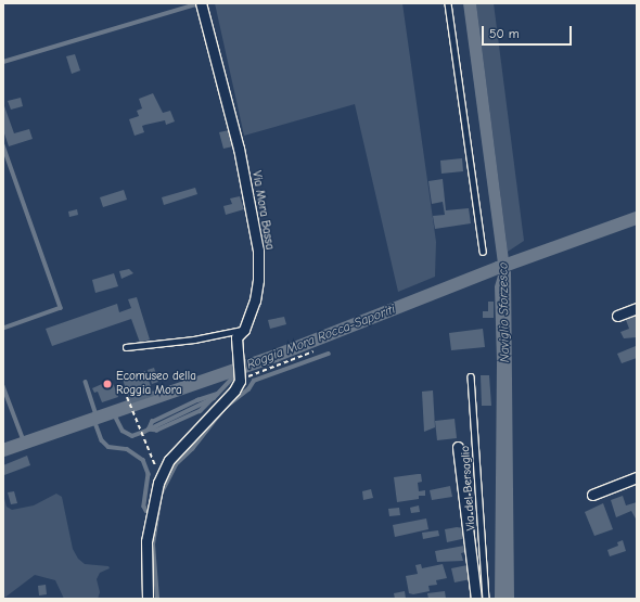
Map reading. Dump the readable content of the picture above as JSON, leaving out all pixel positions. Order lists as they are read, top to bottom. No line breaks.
{"streets":{"street":["Via Mora Bassa"],"lane":["Via del Bersaglio"]},"water":["Naviglio Sforzesco","Roggia Mora Rocca-Saporiti"],"places":["Ecomuseo della Roggia Mora"],"scale_bar":"50 m"}
